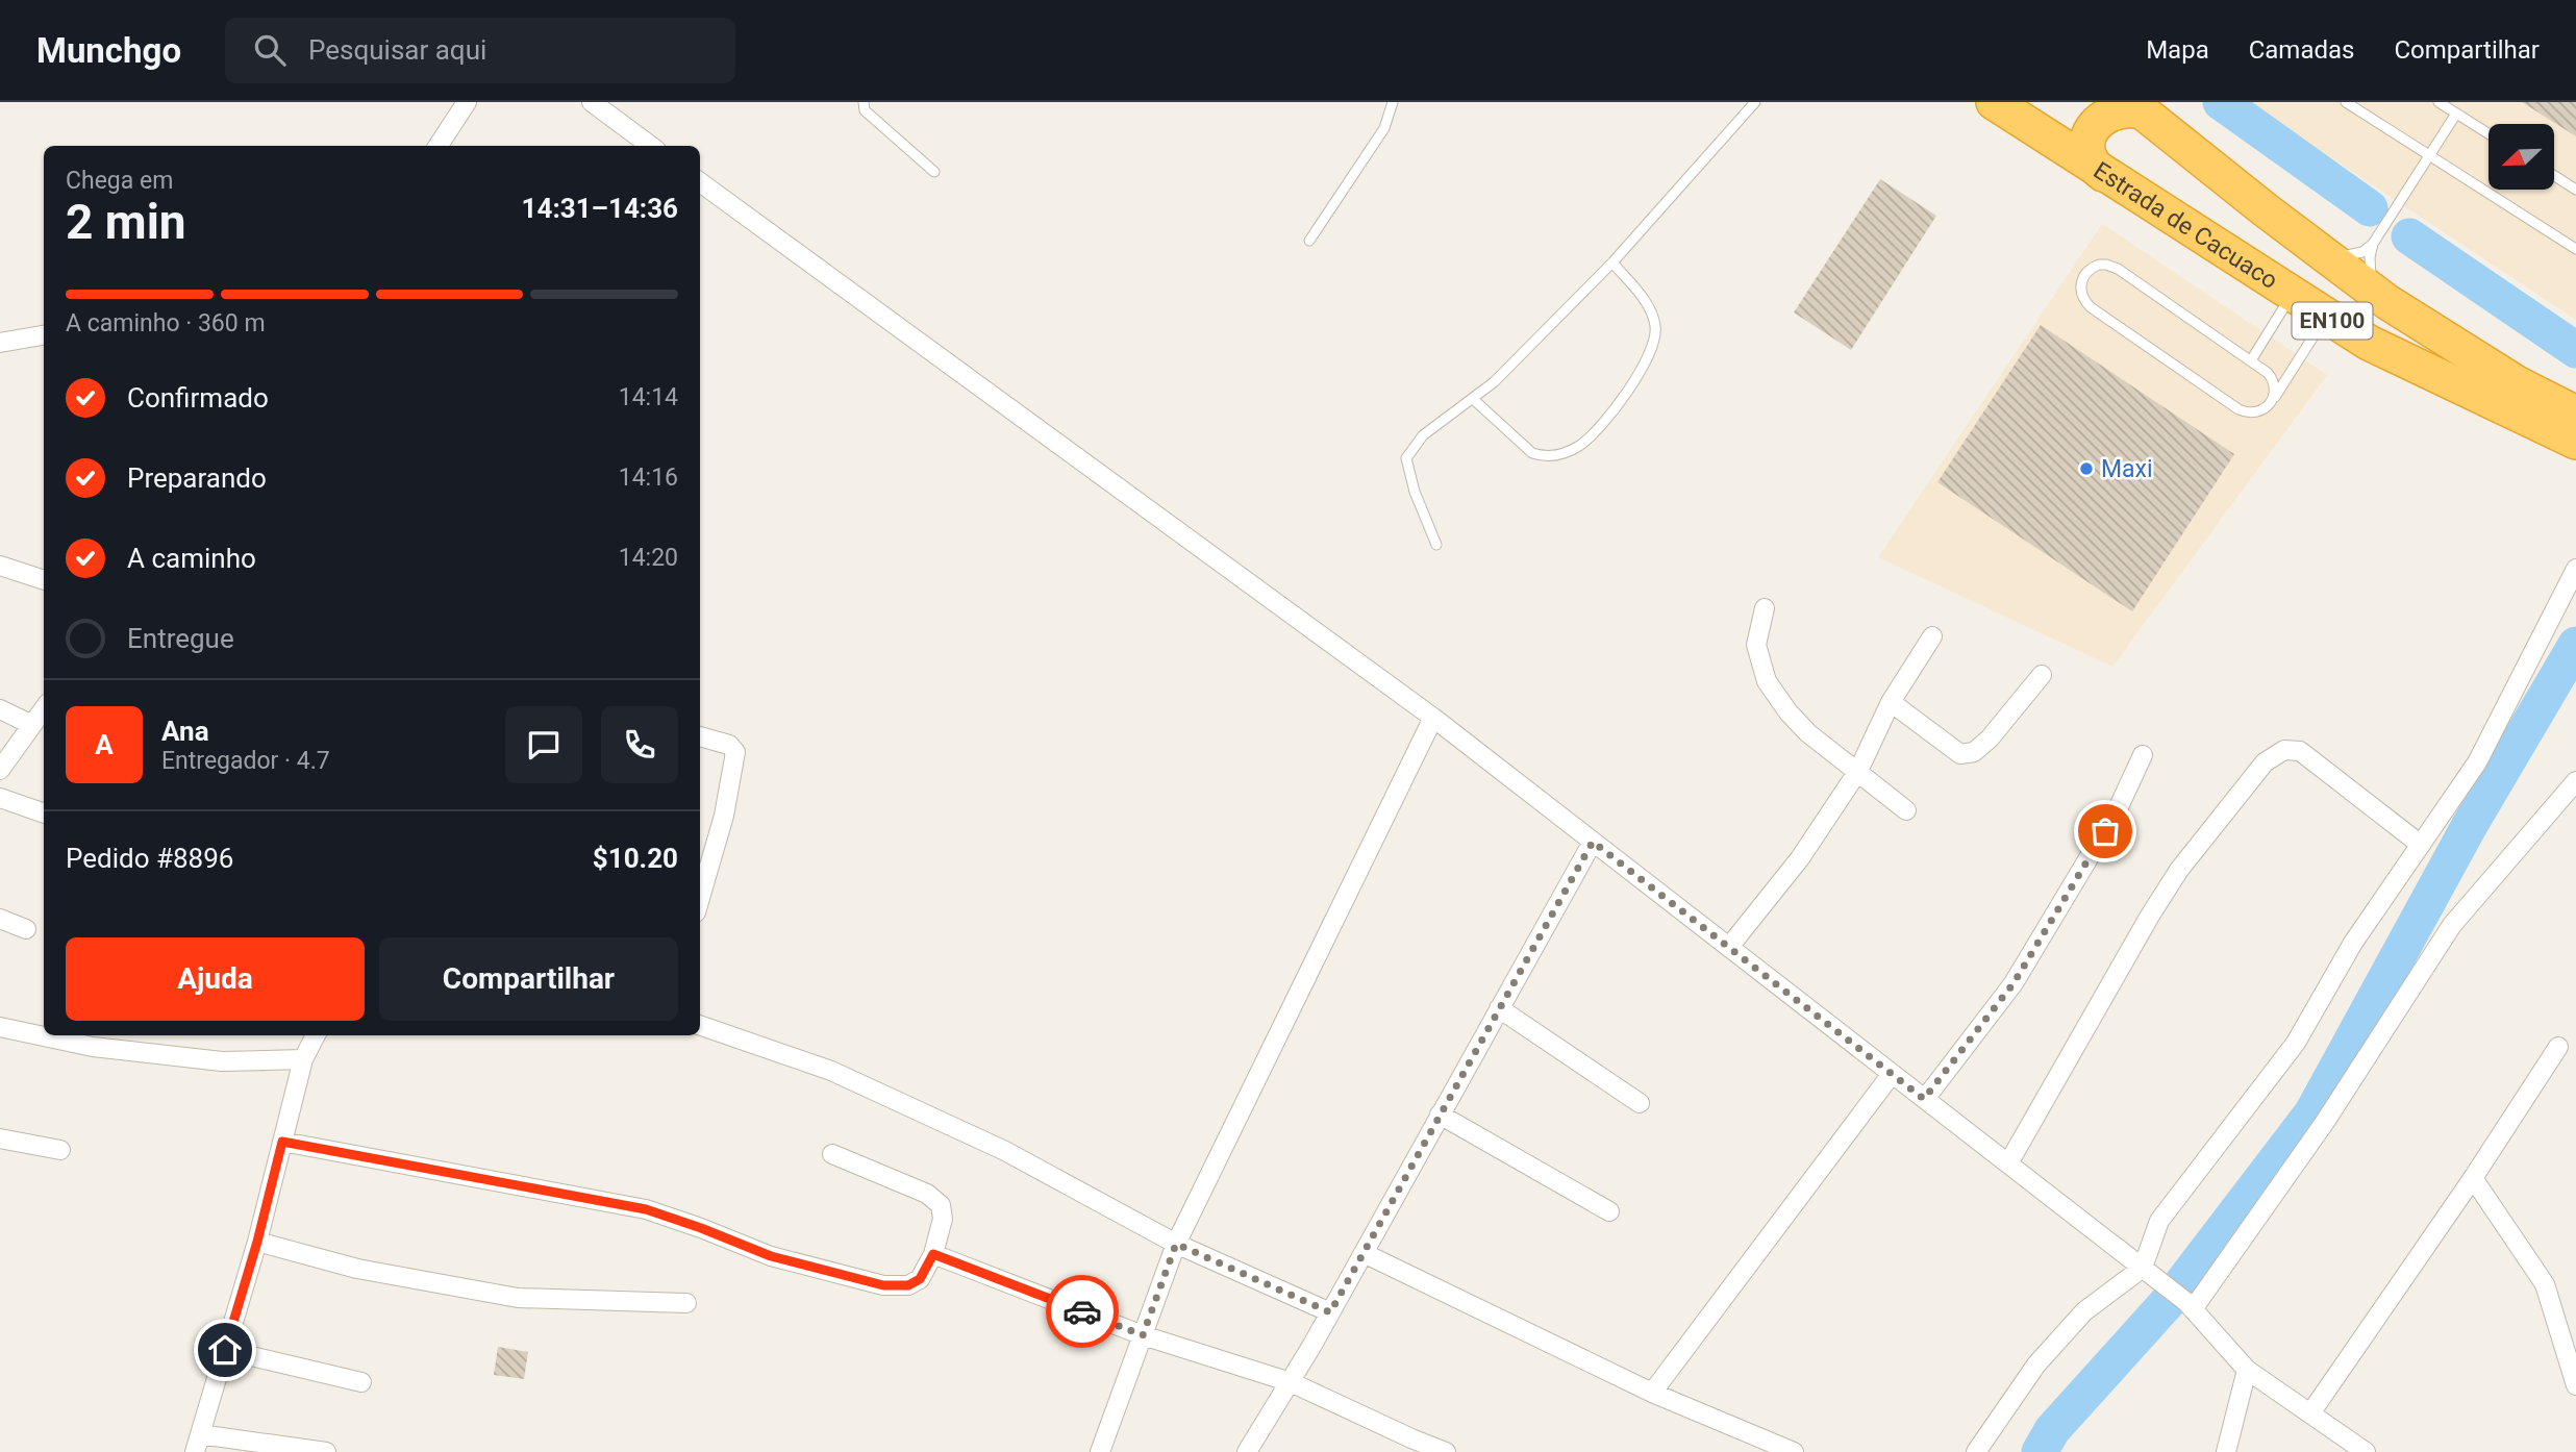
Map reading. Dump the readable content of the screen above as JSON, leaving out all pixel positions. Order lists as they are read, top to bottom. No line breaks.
{"streets":{"highway":["Estrada de Cacuaco","EN100"]},"places":["Maxi"],"north":"bottom left","page":{"header":"Munchgo","search":"Pesquisar aqui","nav":["Mapa","Camadas","Compartilhar"],"heading":["2 min","Chega em","14:31–14:36"],"panel":["Ana","Entregador · 4.7","Pedido #8896","$10.20"],"bar":"A caminho · 360 m","list":[["Confirmado","14:14"],["Preparando","14:16"],["A caminho","14:20"],"Entregue"],"round":"A","buttons":["Ajuda","Compartilhar"]}}
